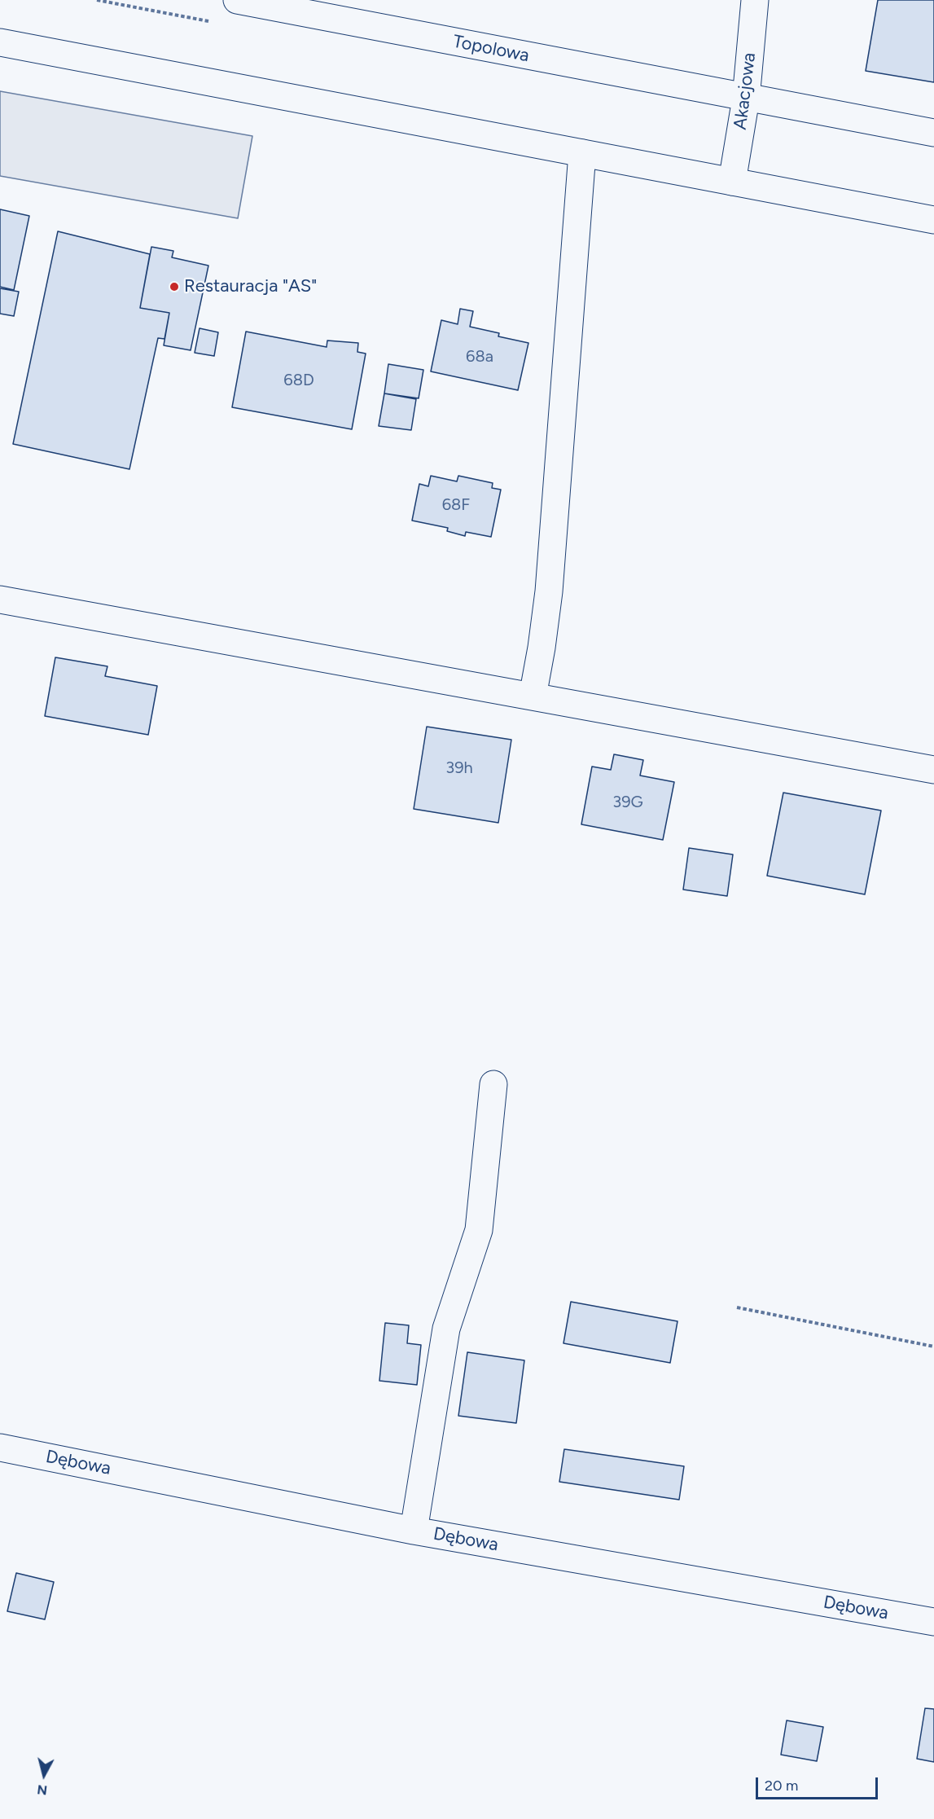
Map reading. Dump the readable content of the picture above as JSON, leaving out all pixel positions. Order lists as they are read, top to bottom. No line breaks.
{"streets":{"street":["Topolowa","Akacjowa","Dębowa"]},"crossings":[["Topolowa","Akacjowa"]],"places":["Restauracja \"AS\""],"house_numbers":["68a","68D","68F","39h","39G"],"scale_bar":"20 m","north":"bottom"}
